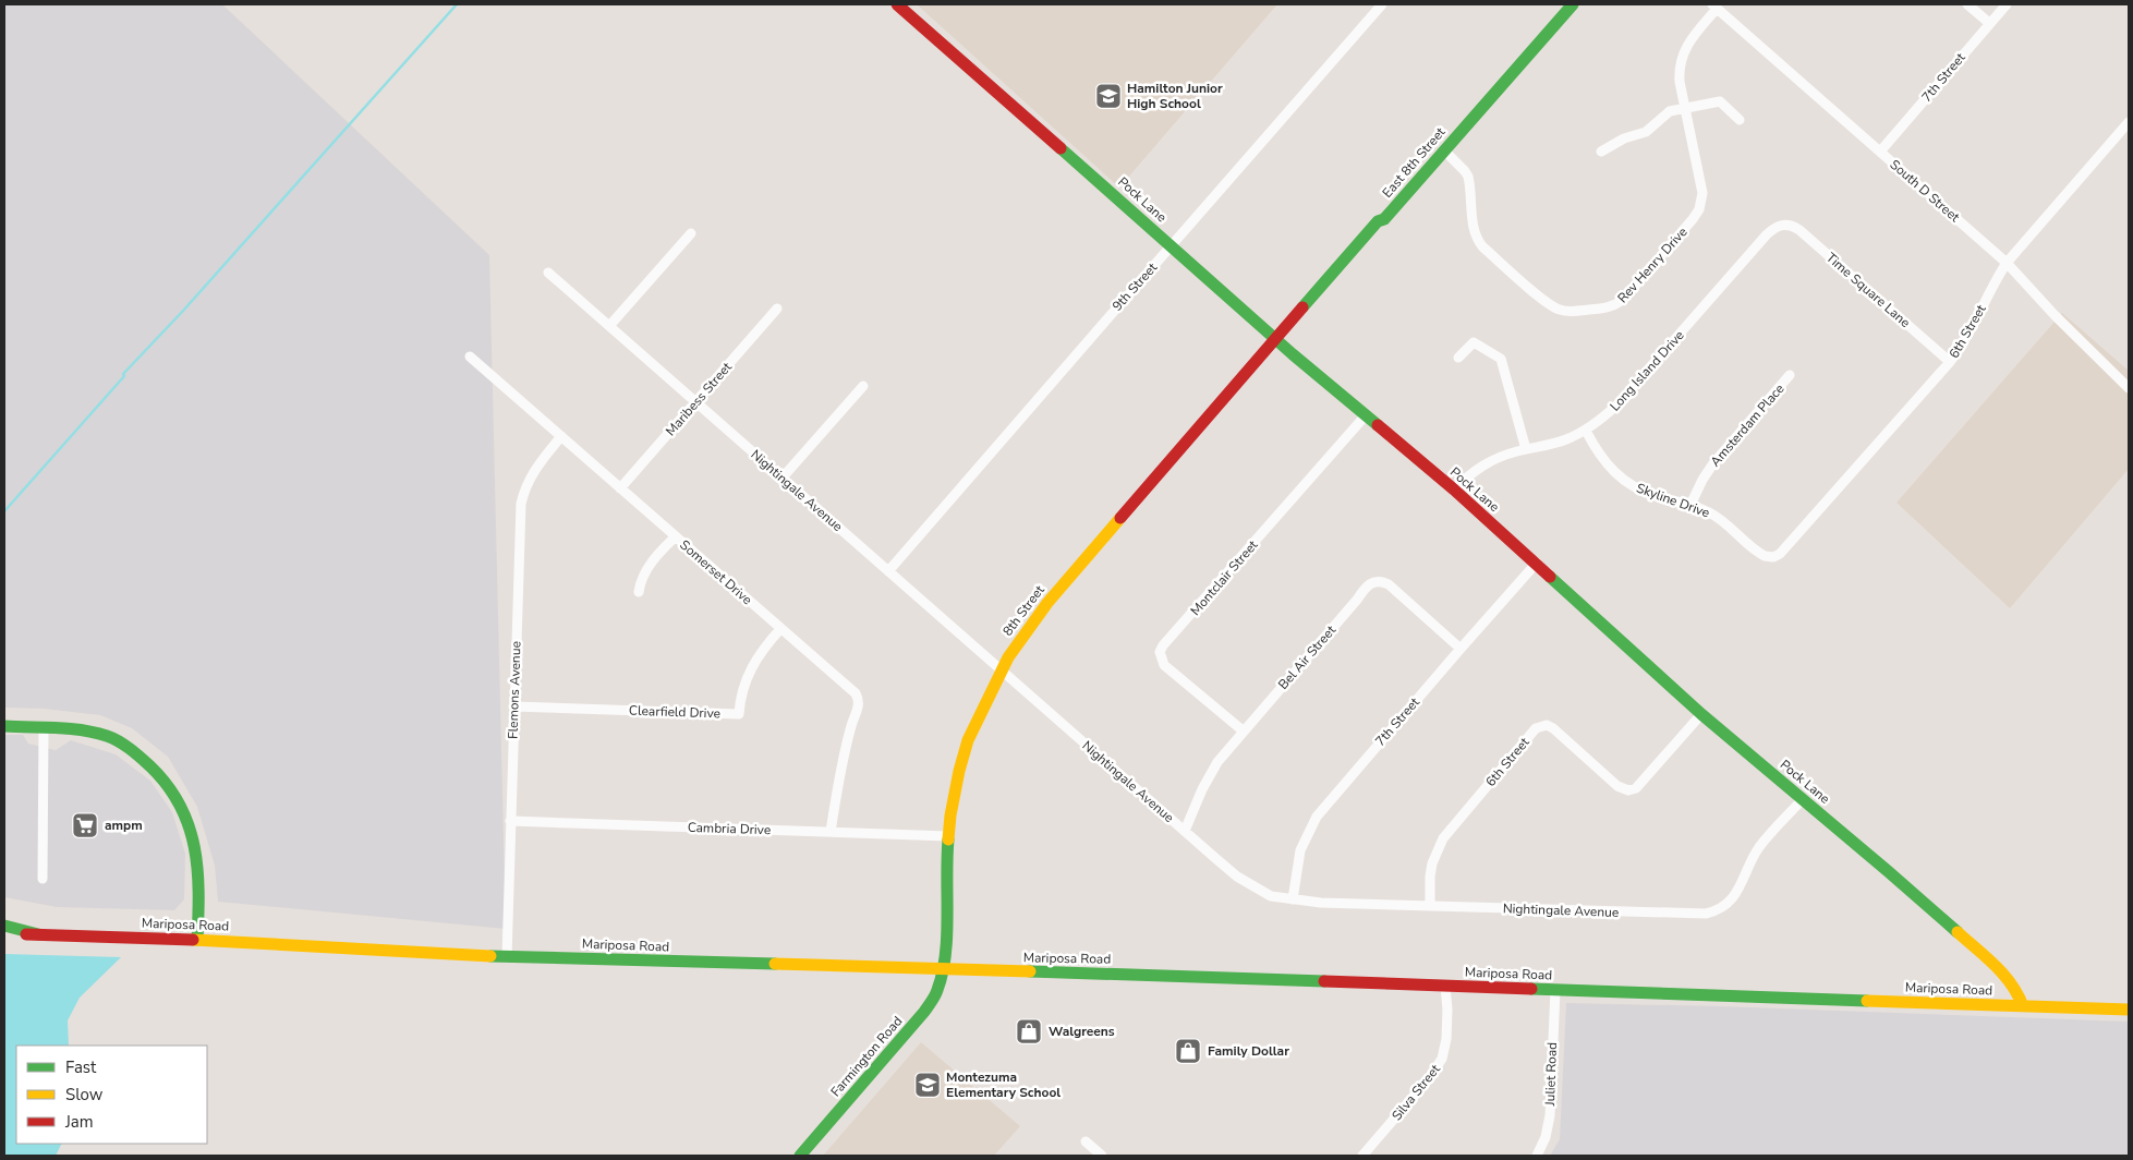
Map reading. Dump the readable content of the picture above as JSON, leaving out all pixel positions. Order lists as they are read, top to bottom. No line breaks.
{"streets":{"main road":["East 8th Street","Pock Lane","8th Street","Mariposa Road","Farmington Road"],"street":["7th Street","South D Street","Rev Henry Drive","9th Street","Time Square Lane","6th Street","Long Island Drive","Maribess Street","Amsterdam Place","Nightingale Avenue","Skyline Drive","Somerset Drive","Montclair Street","Bel Air Street","Flemons Avenue","Clearfield Drive","Cambria Drive","Juliet Road","Silva Street"]},"crossings":[["7th Street","South D Street"],["7th Street","Pock Lane"],["7th Street","Nightingale Avenue"],["7th Street","Bel Air Street"],["East 8th Street","Pock Lane"],["East 8th Street","Rev Henry Drive"],["East 8th Street","8th Street"],["South D Street","Rev Henry Drive"],["South D Street","6th Street"],["Pock Lane","9th Street"],["Pock Lane","6th Street"],["Pock Lane","Long Island Drive"],["Pock Lane","Nightingale Avenue"],["Pock Lane","Montclair Street"],["Pock Lane","8th Street"],["Pock Lane","Mariposa Road"],["9th Street","Nightingale Avenue"],["Time Square Lane","6th Street"],["Time Square Lane","Long Island Drive"],["6th Street","Nightingale Avenue"],["6th Street","Skyline Drive"],["Long Island Drive","Skyline Drive"],["Maribess Street","Nightingale Avenue"],["Maribess Street","Somerset Drive"],["Amsterdam Place","Skyline Drive"],["Nightingale Avenue","8th Street"],["Nightingale Avenue","Bel Air Street"],["Somerset Drive","Flemons Avenue"],["Somerset Drive","Clearfield Drive"],["Somerset Drive","Cambria Drive"],["Montclair Street","Bel Air Street"],["8th Street","Cambria Drive"],["8th Street","Mariposa Road"],["8th Street","Farmington Road"],["Flemons Avenue","Clearfield Drive"],["Flemons Avenue","Cambria Drive"],["Flemons Avenue","Mariposa Road"],["Mariposa Road","Farmington Road"],["Mariposa Road","Juliet Road"],["Mariposa Road","Silva Street"]],"places":{"school or university":["Hamilton Junior High School","Montezuma Elementary School"],"supermarket":["ampm"],"shop":["Walgreens","Family Dollar"]},"legend":["Fast","Slow","Jam"]}
